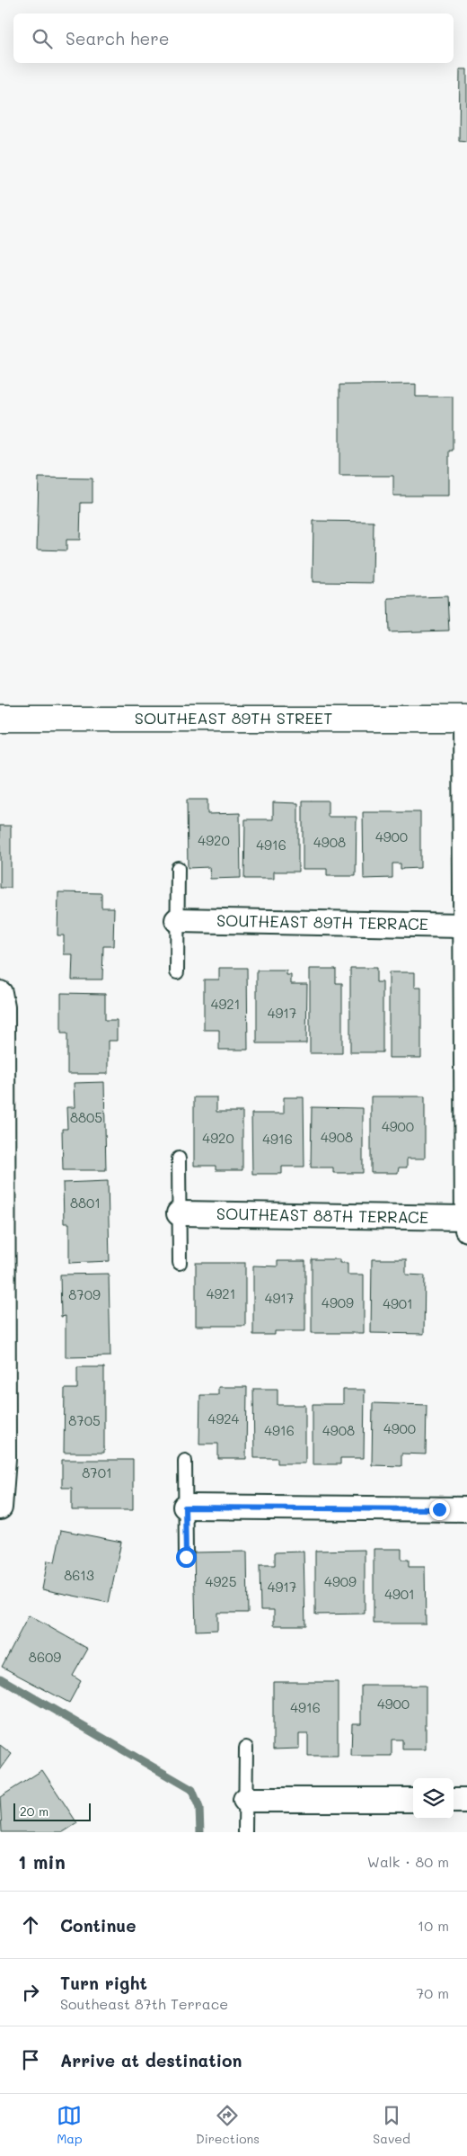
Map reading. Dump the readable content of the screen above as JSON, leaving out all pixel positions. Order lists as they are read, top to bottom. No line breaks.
{"streets":{"street":["SOUTHEAST 89TH STREET","SOUTHEAST 89TH TERRACE","SOUTHEAST 88TH TERRACE"]},"house_numbers":["4900","4920","4908","4916","4921","4917","8805","4900","4908","4920","4916","8801","4921","8709","4917","4909","4901","4924","8705","4900","4916","4908","8701","8613","4925","4909","4917","4901","8609","4900","4916"],"scale_bar":"20 m","page":{"search":"Search here","scale":"20 m","heading":["1 min","Walk · 80 m"],"list":[["Continue","10 m"],["Turn right","Southeast 87th Terrace","70 m"],"Arrive at destination"],"nav":["Map","Directions","Saved"]}}
